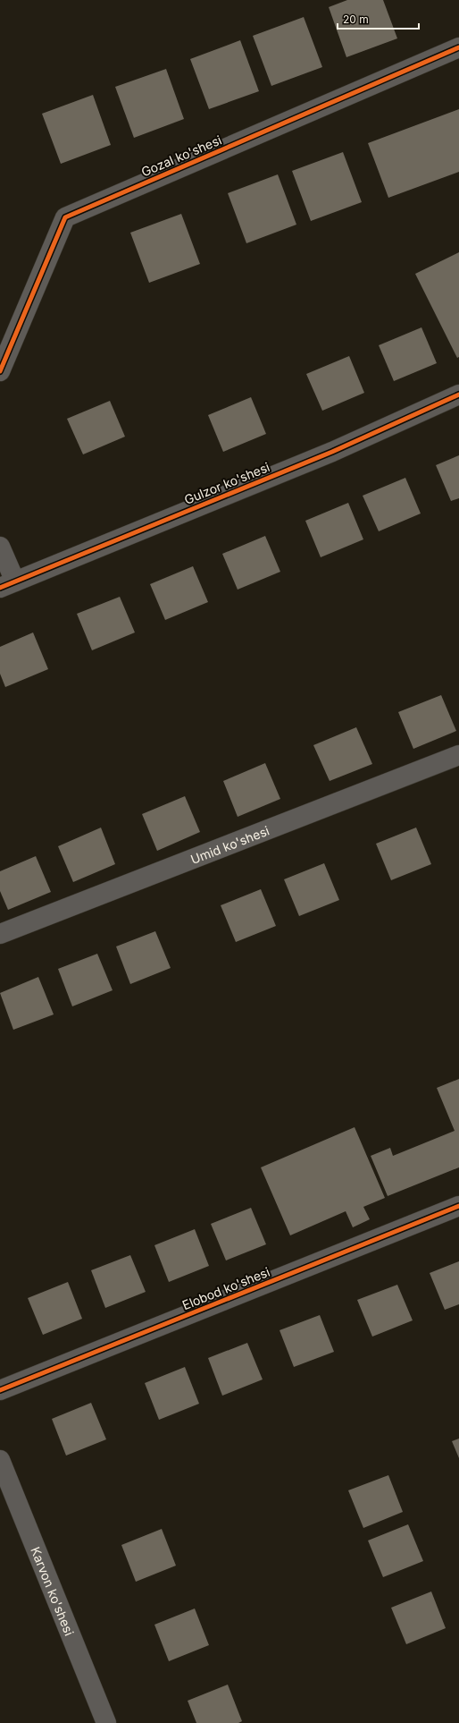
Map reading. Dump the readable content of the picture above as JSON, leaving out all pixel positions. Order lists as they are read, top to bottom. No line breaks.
{"streets":{"street":["Gozal ko'shesi","Gulzor ko'shesi","Umid ko'shesi","Elobod ko'shesi","Karvon ko'shesi"]},"scale_bar":"20 m"}
